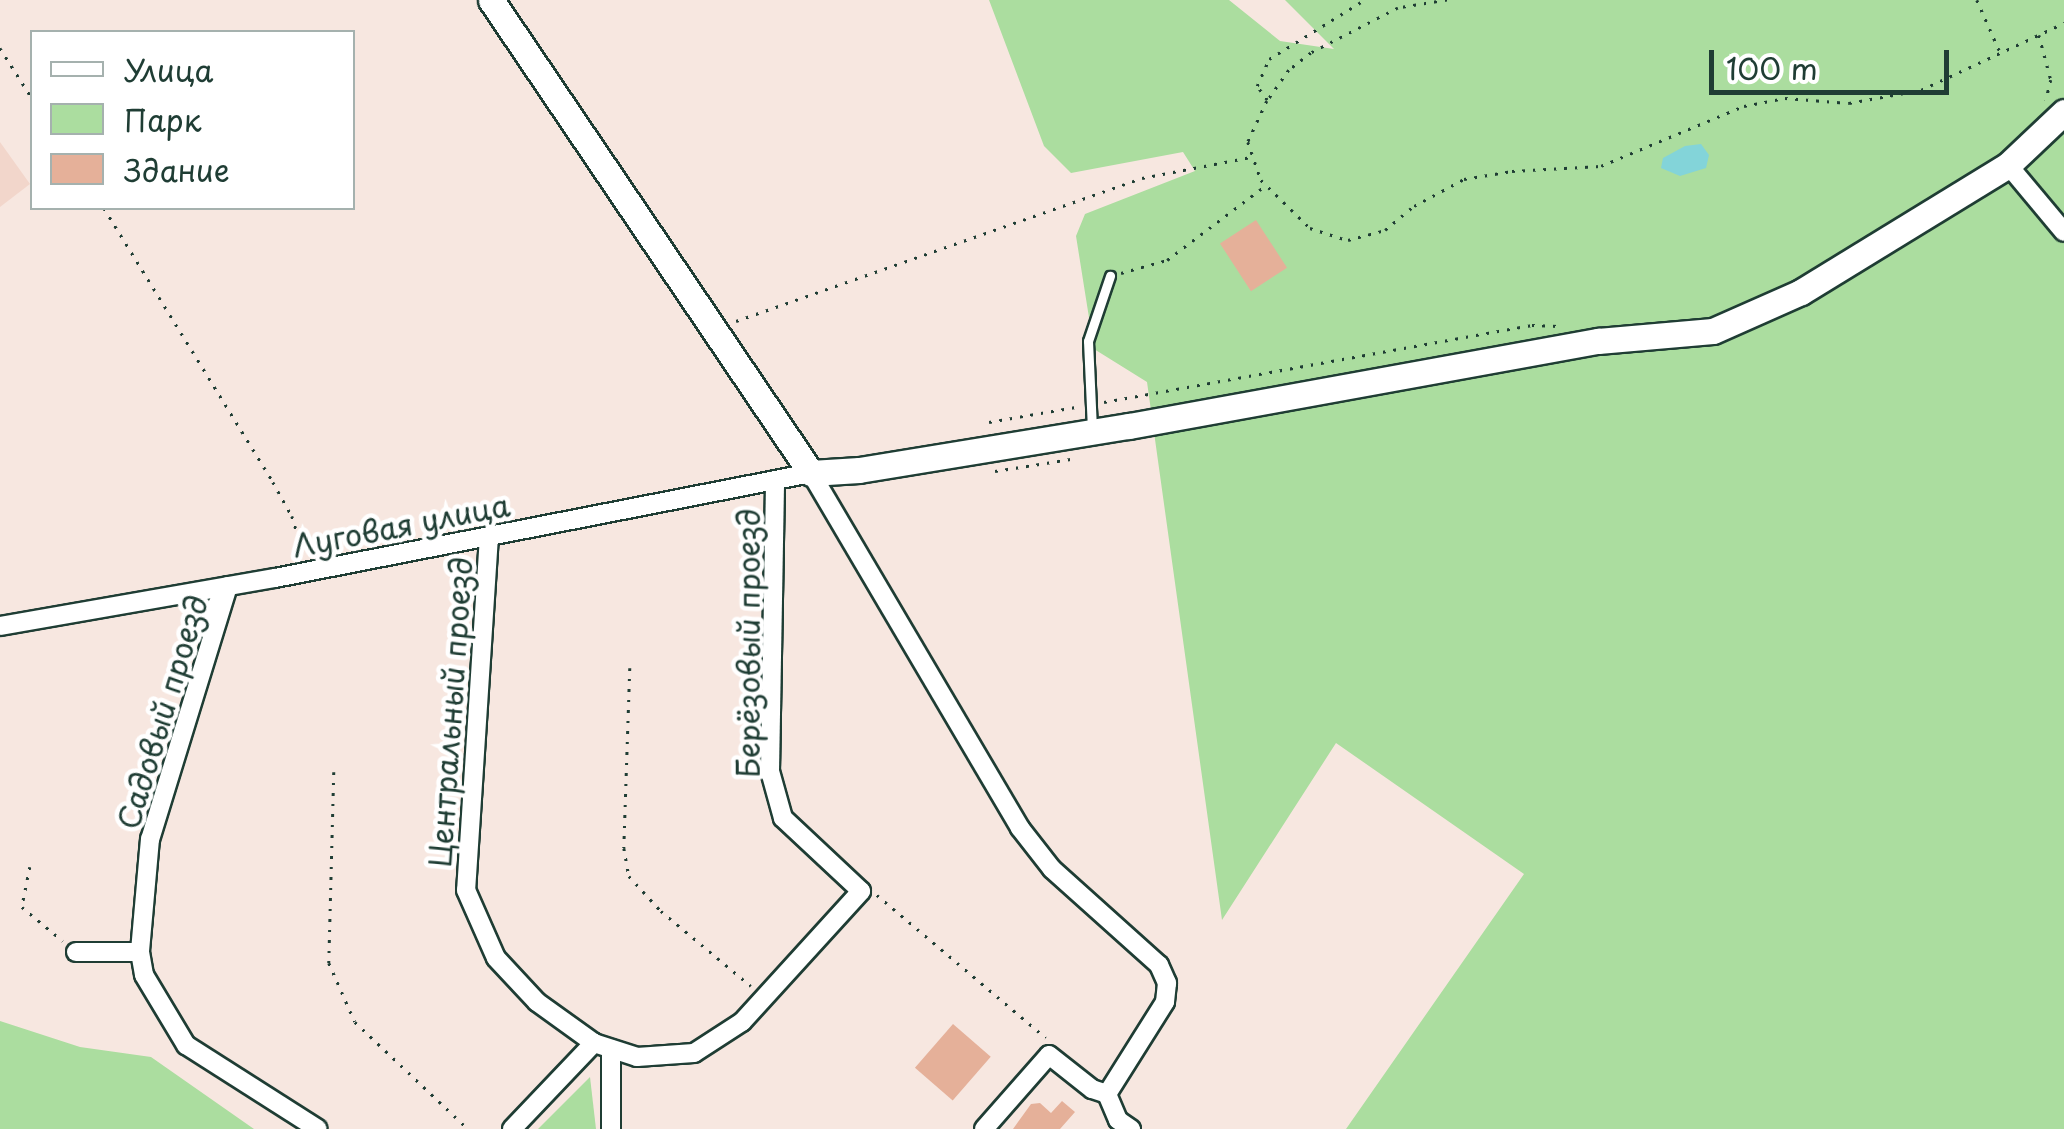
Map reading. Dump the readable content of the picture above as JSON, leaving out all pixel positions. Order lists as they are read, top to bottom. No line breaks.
{"streets":{"street":["Луговая улица","Берёзовый проезд","Садовый проезд","Центральный проезд"]},"crossings":[["Луговая улица","Берёзовый проезд"],["Луговая улица","Садовый проезд"],["Луговая улица","Центральный проезд"],["Берёзовый проезд","Центральный проезд"]],"legend":["Улица","Парк","Здание"],"scale_bar":"100 m"}
